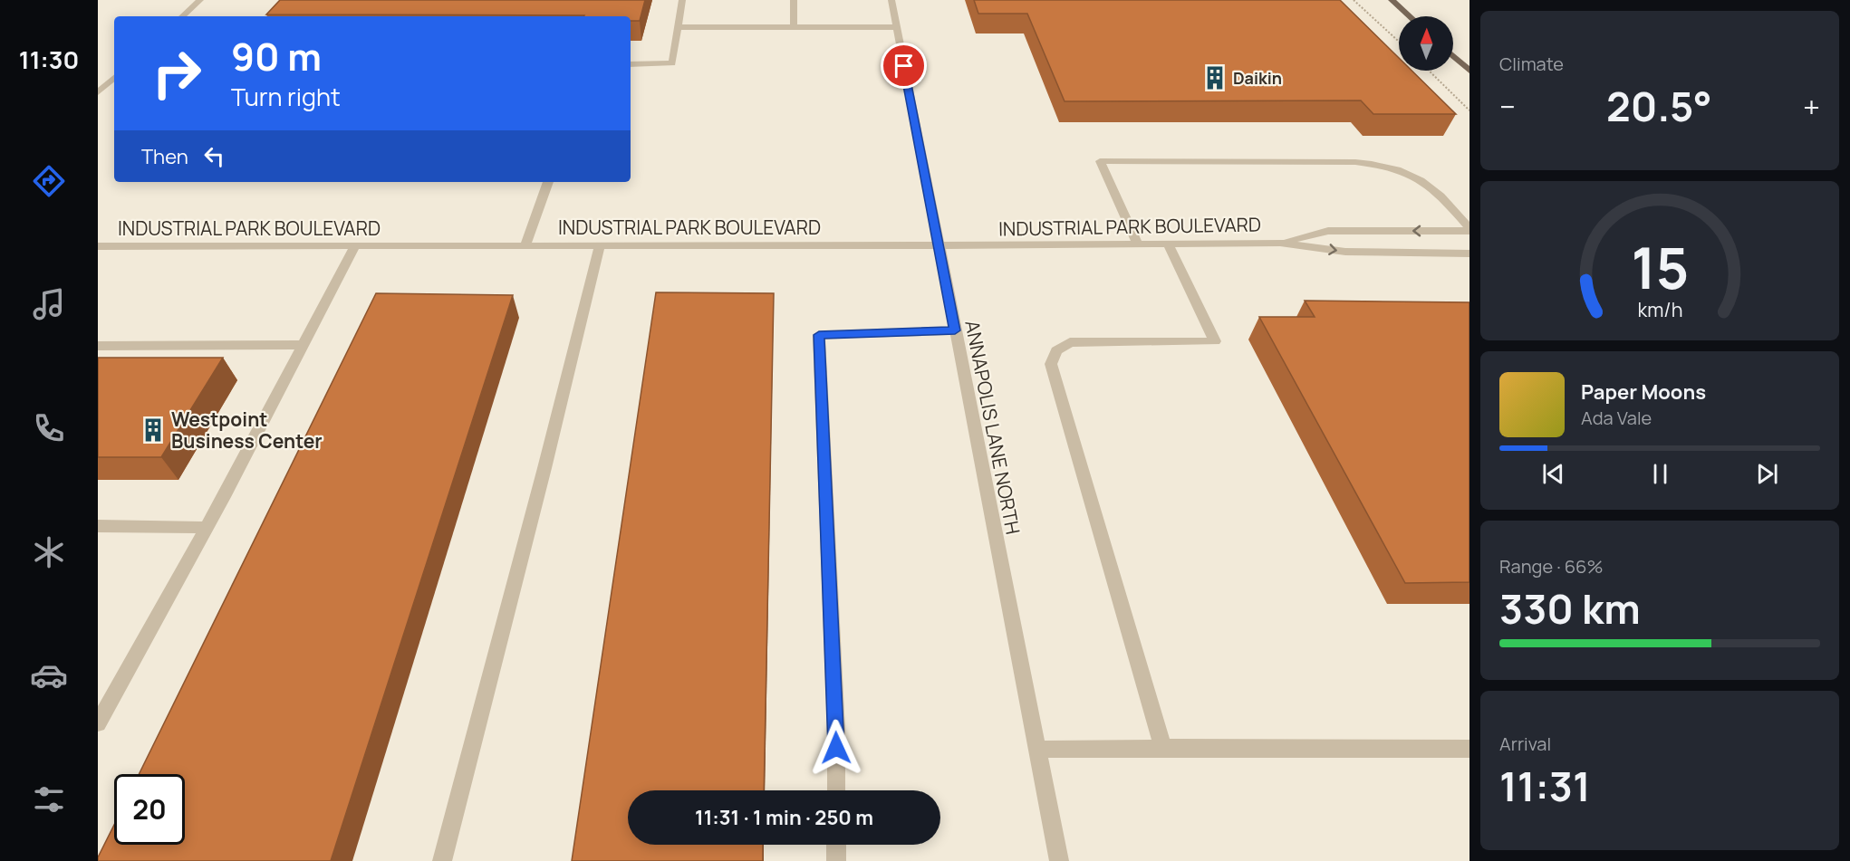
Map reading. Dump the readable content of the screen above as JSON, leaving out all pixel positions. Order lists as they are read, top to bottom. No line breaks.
{"streets":{"street":["INDUSTRIAL PARK BOULEVARD","ANNAPOLIS LANE NORTH"]},"crossings":[["INDUSTRIAL PARK BOULEVARD","ANNAPOLIS LANE NORTH"]],"places":{"building":["Daikin","Westpoint Business Center"]},"north":"top","page":{"tabs":"11:30","tile":["Climate",["Range · 66%","330 km"],["Arrival","11:31"]],"turn":["90 m","Turn right"],"heat":["−","20.5°","+"],"then":"Then","song":["Paper Moons","Ada Vale"],"limit":"20","trip":"11:31 · 1 min · 250 m","gauge":["15","km/h"]}}
